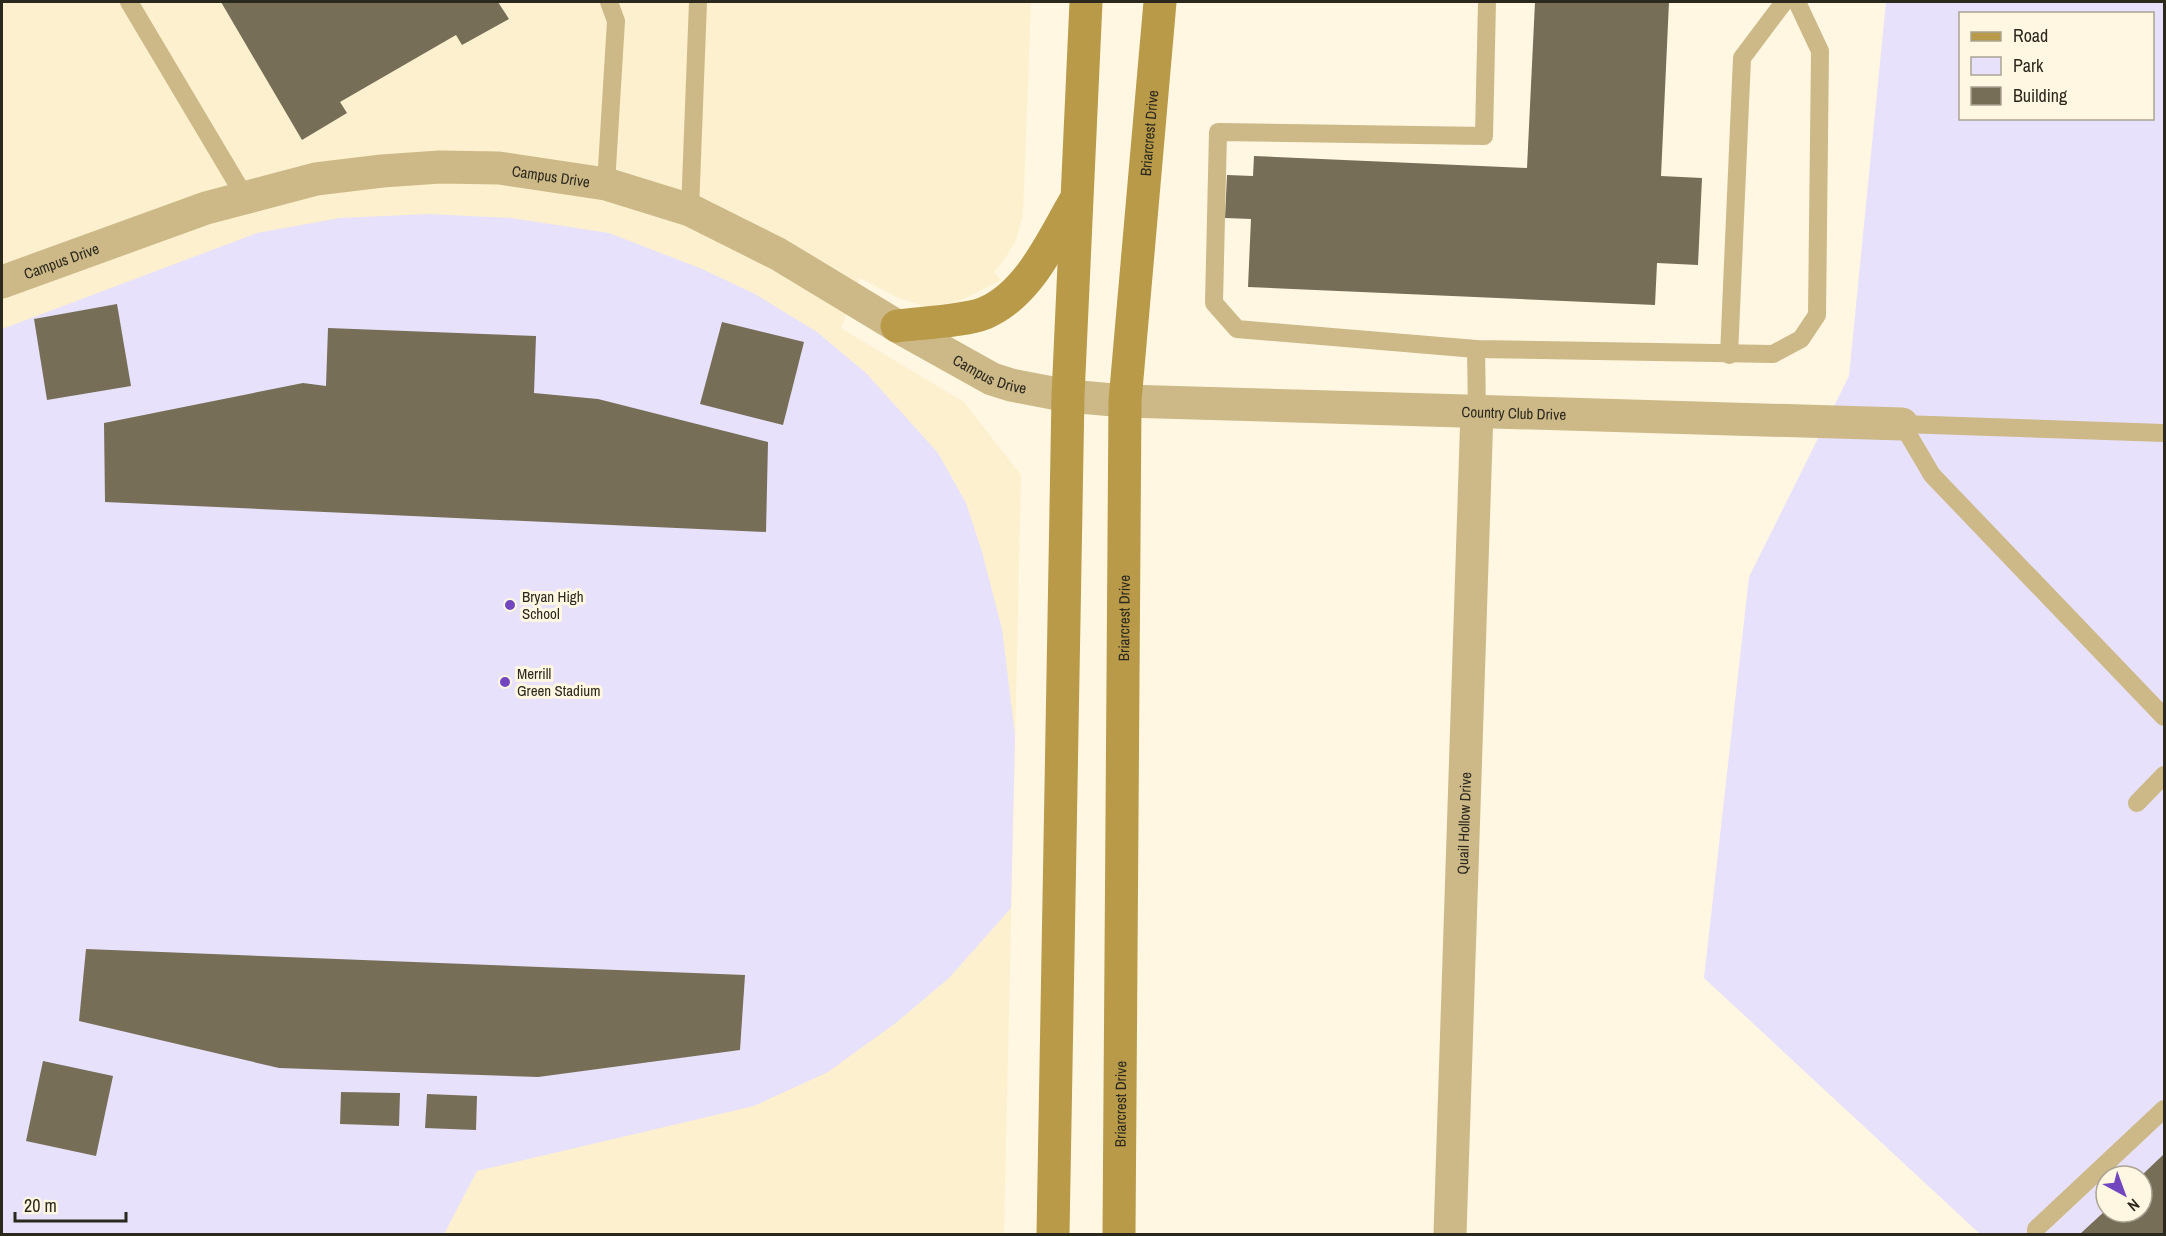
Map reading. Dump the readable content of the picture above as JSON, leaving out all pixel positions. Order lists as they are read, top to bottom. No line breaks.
{"streets":{"main road":["Briarcrest Drive"],"street":["Campus Drive","Country Club Drive","Quail Hollow Drive"]},"crossings":[["Briarcrest Drive","Campus Drive"],["Briarcrest Drive","Country Club Drive"],["Campus Drive","Country Club Drive"],["Country Club Drive","Quail Hollow Drive"]],"places":["Bryan High School","Merrill Green Stadium"],"legend":["Road","Park","Building"],"scale_bar":"20 m","north":"bottom right"}
